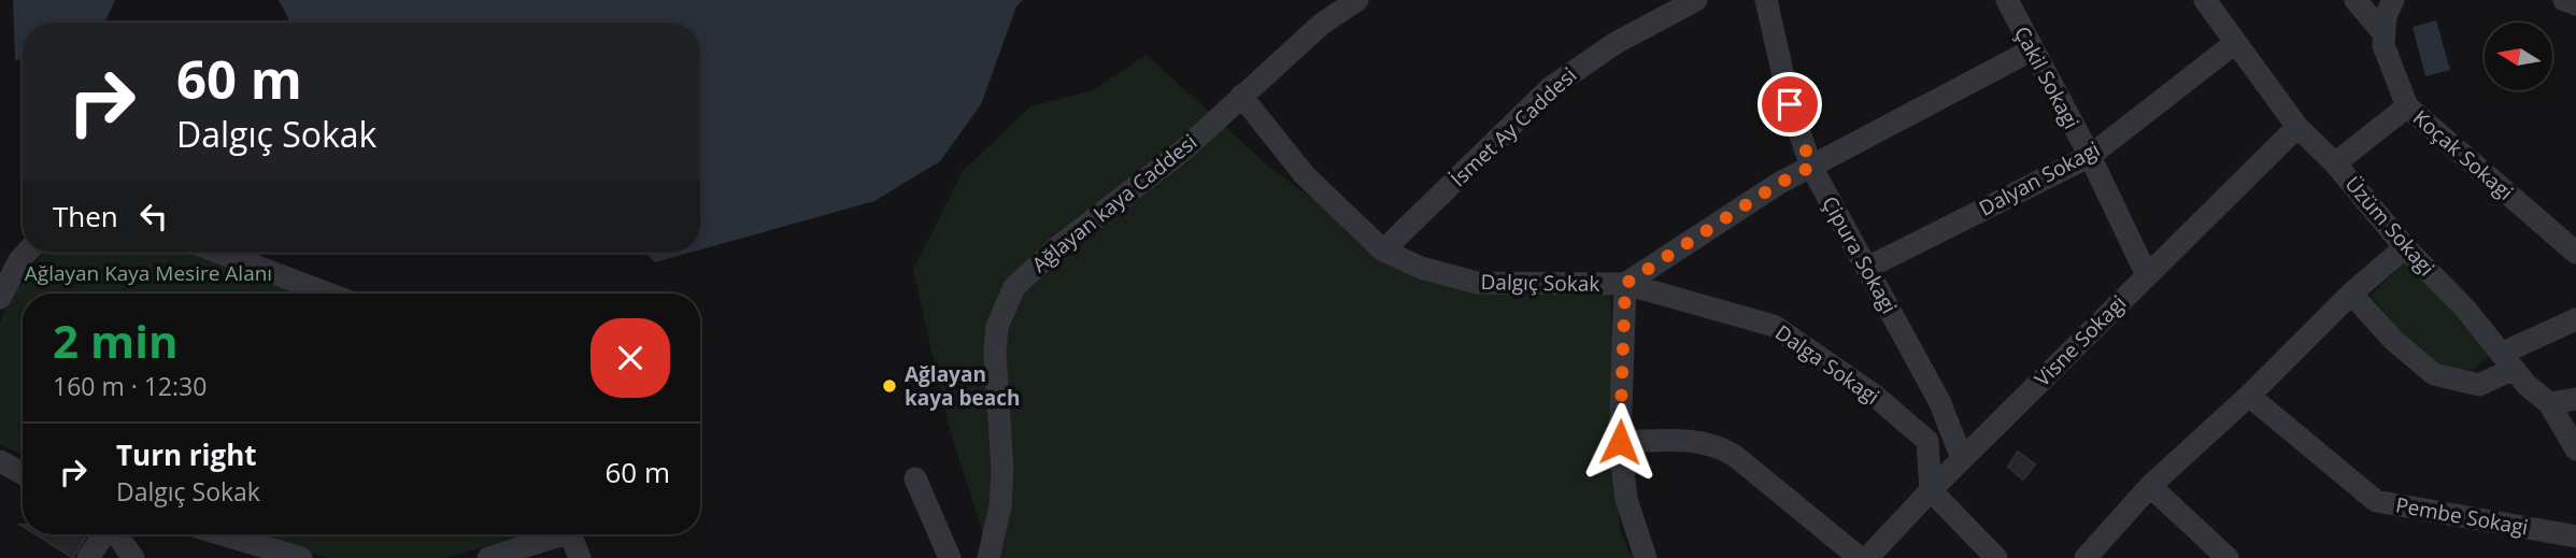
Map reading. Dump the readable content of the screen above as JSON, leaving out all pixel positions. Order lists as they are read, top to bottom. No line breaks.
{"streets":{"street":["Çakil Sokagi","İsmet Ay Caddesi","Koçak Sokagi","Dalyan Sokagi","Ağlayan kaya Caddesi","Üzüm Sokagi","Çipura Sokagi","Dalgıç Sokak","Visne Sokagi","Dalga Sokagi","Pembe Sokagi"]},"crossings":[["Çakil Sokagi","Dalyan Sokagi"],["Çakil Sokagi","Dalgıç Sokak"],["Çakil Sokagi","Visne Sokagi"],["İsmet Ay Caddesi","Dalgıç Sokak"],["Dalyan Sokagi","Üzüm Sokagi"],["Dalyan Sokagi","Çipura Sokagi"],["Ağlayan kaya Caddesi","Dalgıç Sokak"],["Üzüm Sokagi","Visne Sokagi"],["Çipura Sokagi","Dalgıç Sokak"],["Çipura Sokagi","Visne Sokagi"],["Dalgıç Sokak","Dalga Sokagi"],["Visne Sokagi","Dalga Sokagi"]],"parks":["Ağlayan Kaya Mesire Alanı"],"places":["Ağlayan kaya beach"],"north":"left","page":{"turn":["60 m","Dalgıç Sokak"],"then":"Then","heading":["2 min","160 m · 12:30"],"list":[{"name":"Turn right","note":"Dalgıç Sokak","value":"60 m"}]}}
